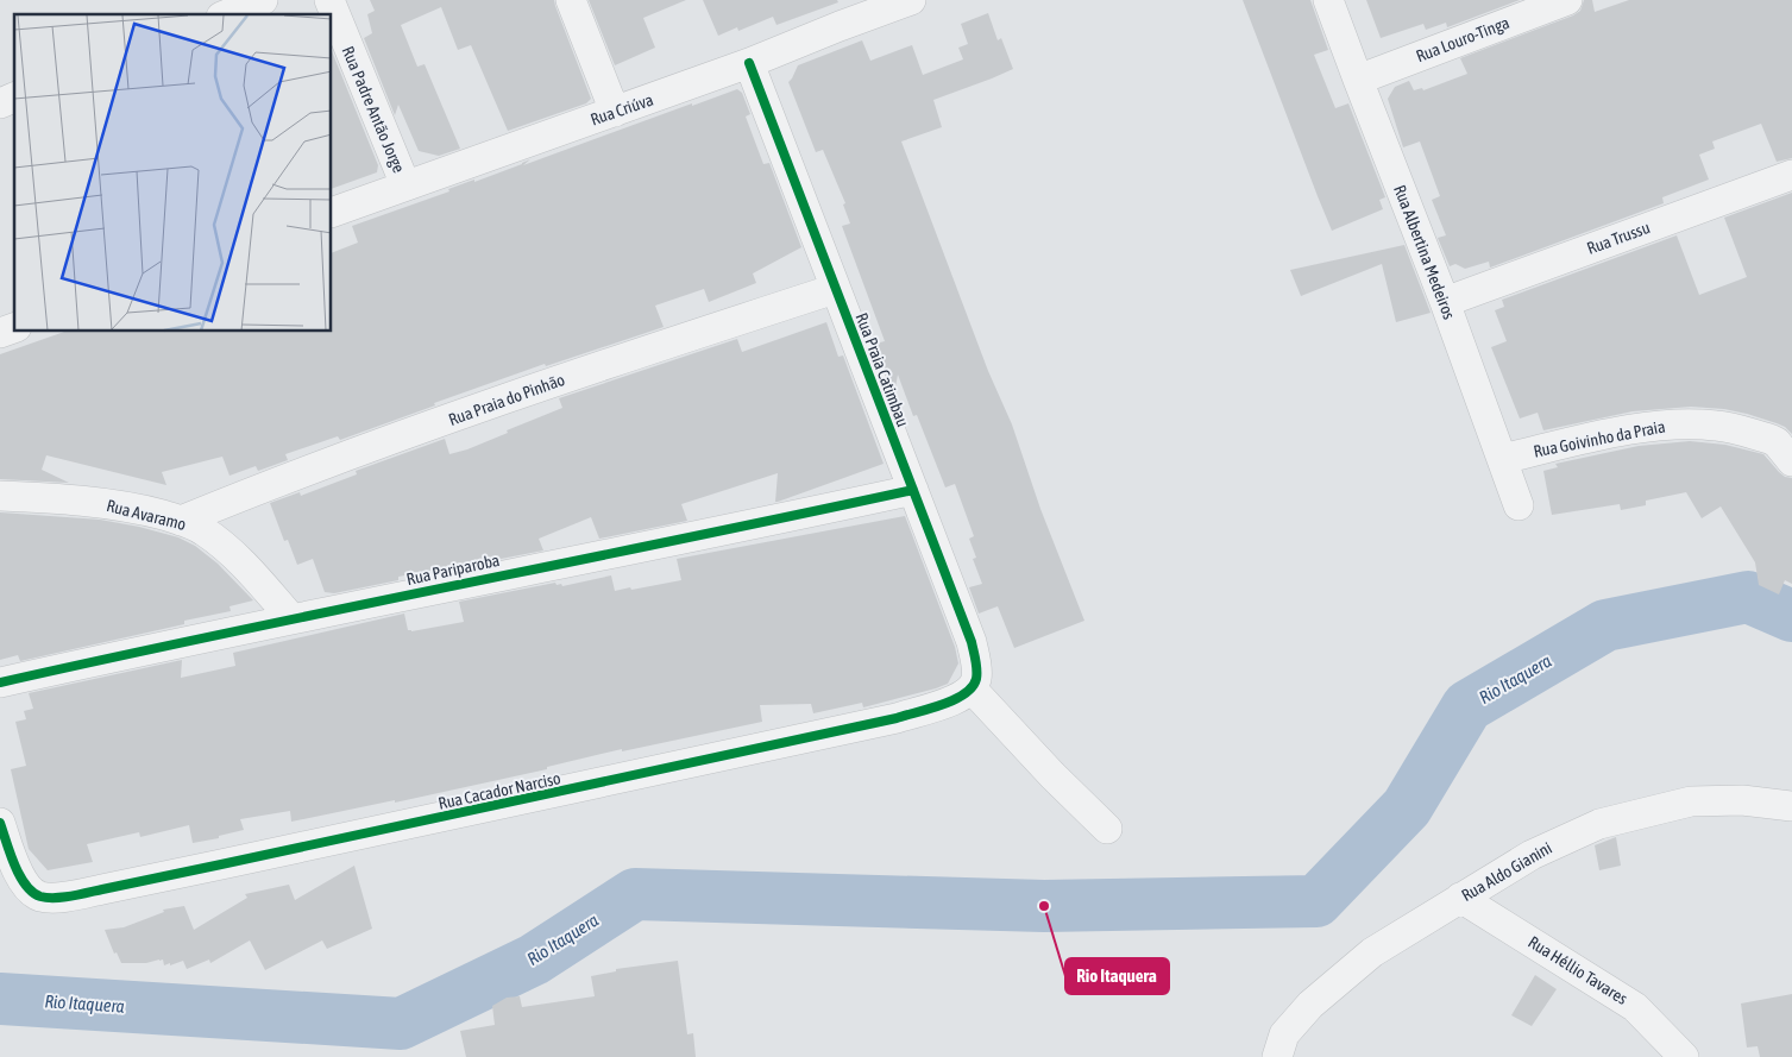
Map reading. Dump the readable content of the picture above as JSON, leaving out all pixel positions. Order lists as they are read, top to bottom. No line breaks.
{"streets":{"street":["Rua Louro-Tinga","Rua Padre Antão Jorge","Rua Criúva","Rua Trussu","Rua Albertina Medeiros","Rua Praia Catimbau","Rua Praia do Pinhão","Rua Goivinho da Praia","Rua Avaramo","Rua Pariparoba","Rua Cacador Narciso","Rua Aldo Gianini","Rua Héllio Tavares"]},"crossings":[["Rua Louro-Tinga","Rua Albertina Medeiros"],["Rua Padre Antão Jorge","Rua Criúva"],["Rua Criúva","Rua Praia Catimbau"],["Rua Trussu","Rua Albertina Medeiros"],["Rua Albertina Medeiros","Rua Goivinho da Praia"],["Rua Praia Catimbau","Rua Praia do Pinhão"],["Rua Praia Catimbau","Rua Pariparoba"],["Rua Praia Catimbau","Rua Cacador Narciso"],["Rua Praia do Pinhão","Rua Avaramo"],["Rua Avaramo","Rua Pariparoba"],["Rua Aldo Gianini","Rua Héllio Tavares"]],"water":["Rio Itaquera"],"places":["Rio Itaquera"]}
